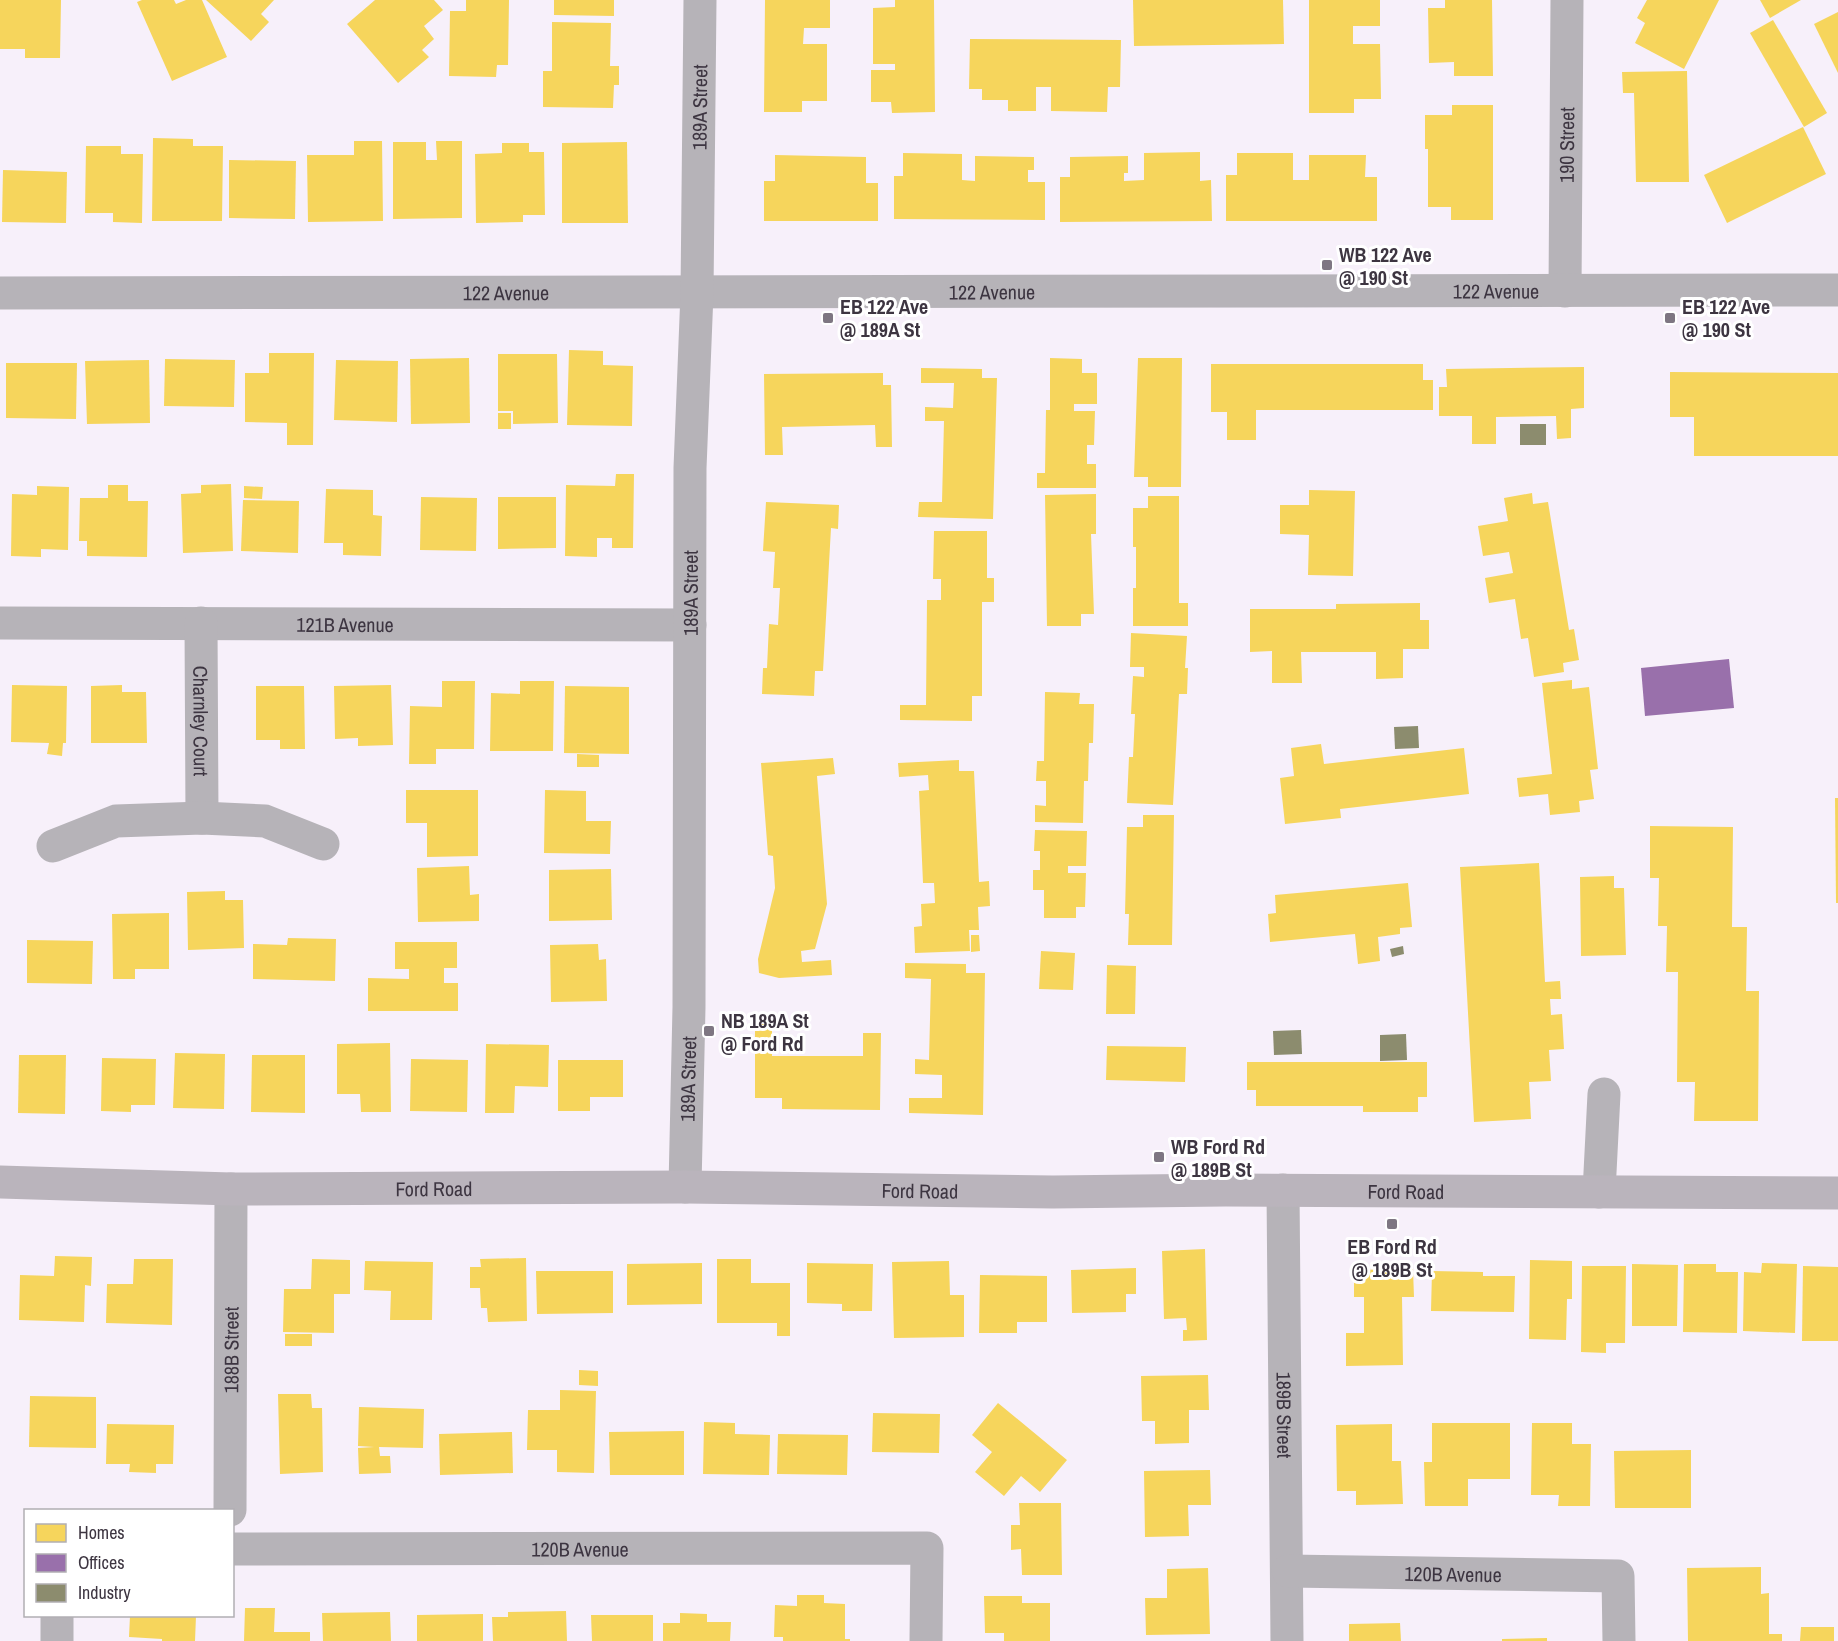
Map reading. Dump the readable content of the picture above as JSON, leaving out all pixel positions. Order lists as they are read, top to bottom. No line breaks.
{"streets":{"main road":["Ford Road"],"street":["189A Street","190 Street","122 Avenue","121B Avenue","Charnley Court","188B Street","189B Street","120B Avenue"]},"crossings":[["189A Street","122 Avenue"],["189A Street","121B Avenue"],["189A Street","Ford Road"],["190 Street","122 Avenue"],["121B Avenue","Charnley Court"],["Ford Road","188B Street"],["Ford Road","189B Street"],["189B Street","120B Avenue"]],"places":{"transit":["WB 122 Ave @ 190 St","EB 122 Ave @ 189A St","EB 122 Ave @ 190 St","NB 189A St @ Ford Rd","WB Ford Rd @ 189B St","EB Ford Rd @ 189B St"]},"legend":["Homes","Offices","Industry"]}
